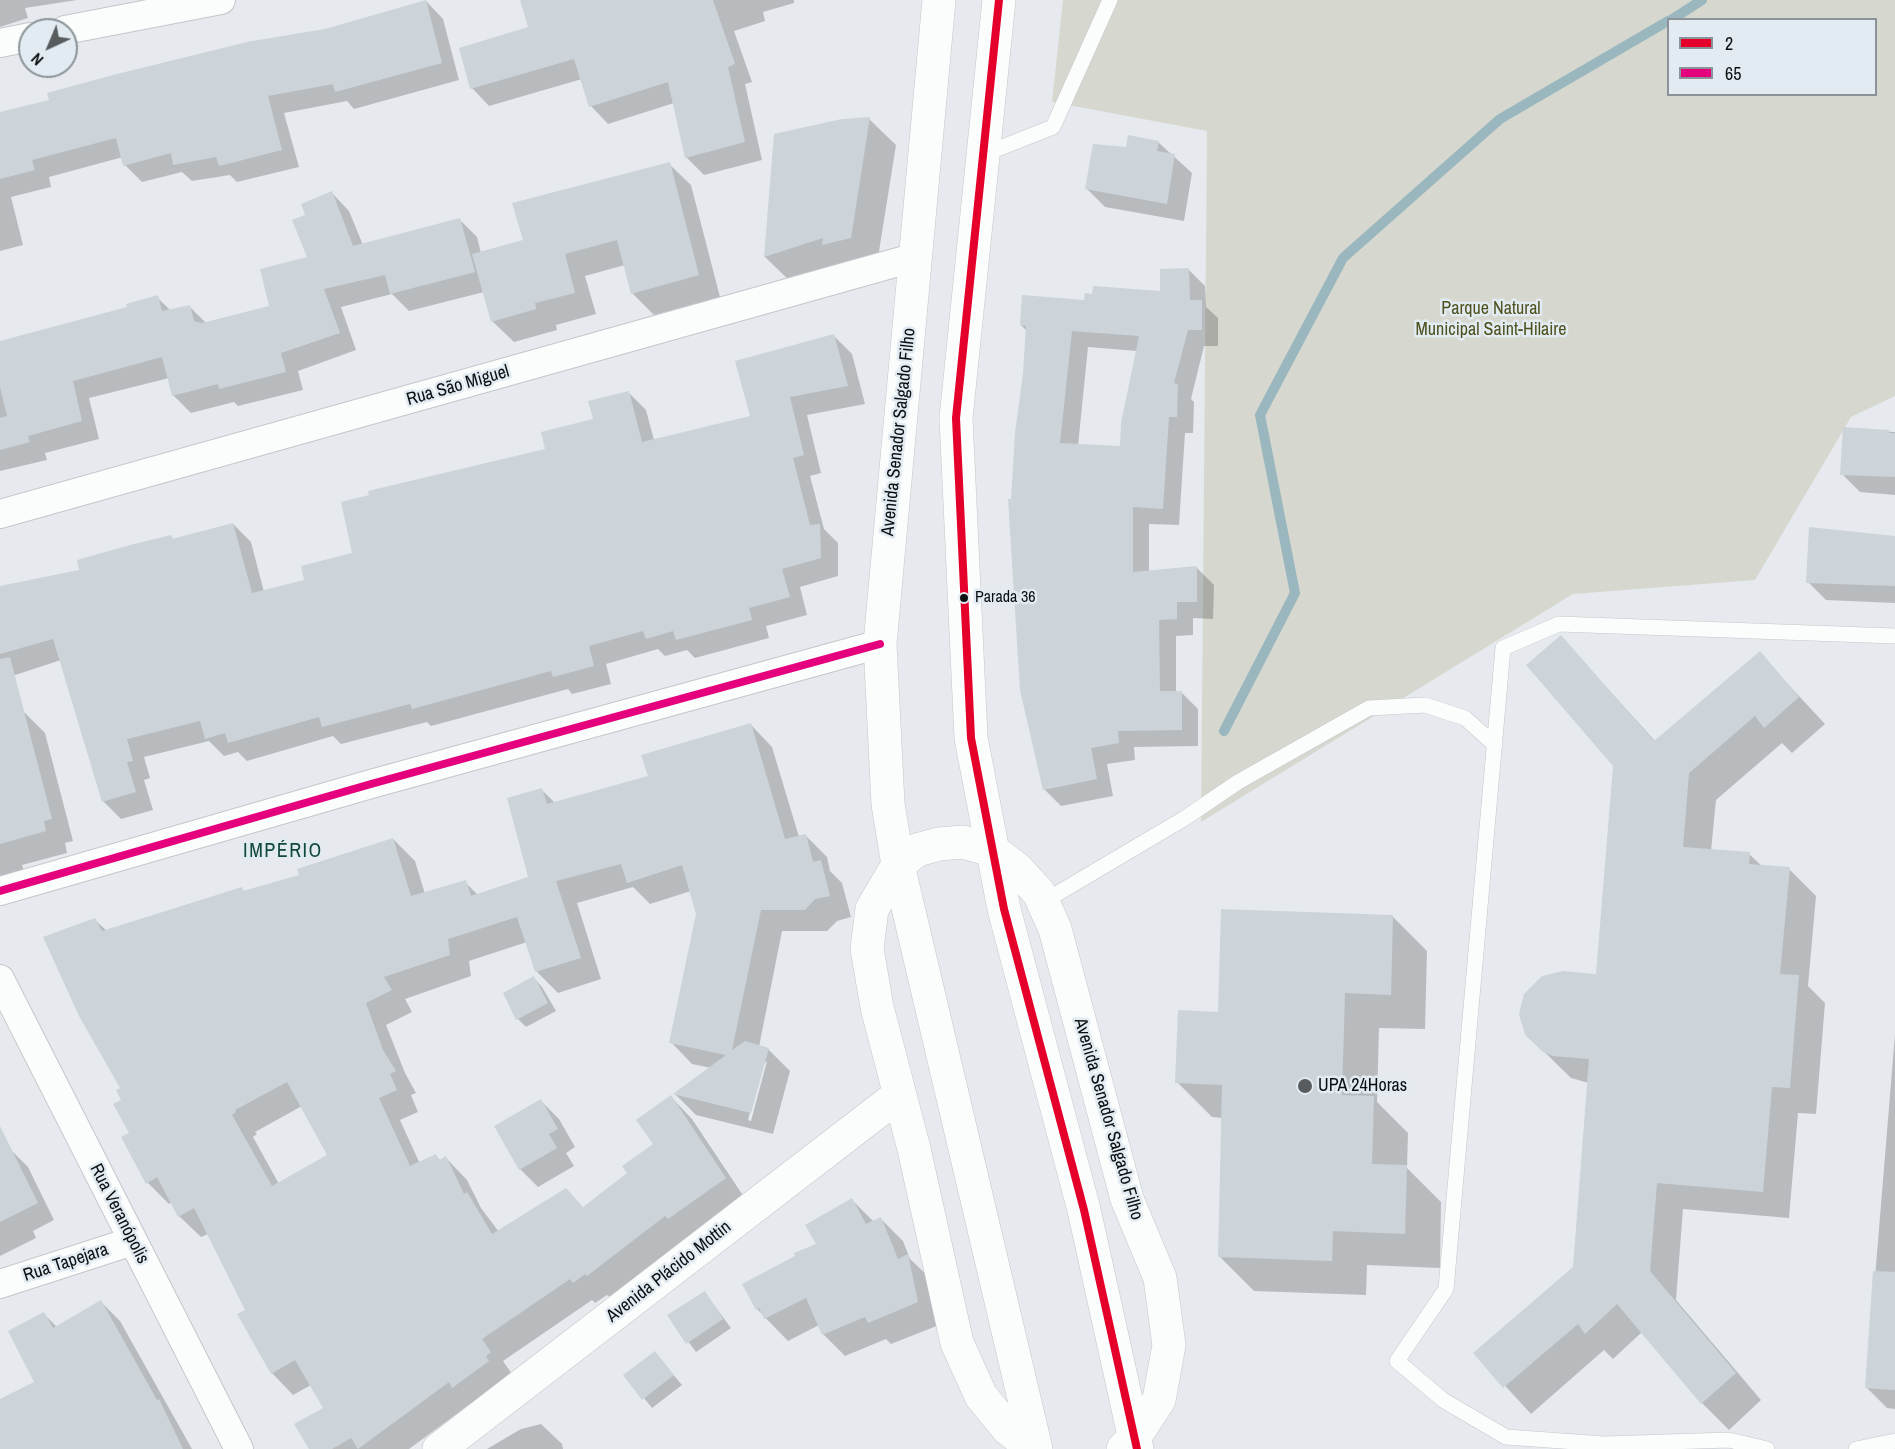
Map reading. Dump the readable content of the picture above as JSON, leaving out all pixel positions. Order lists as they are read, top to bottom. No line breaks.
{"streets":{"main road":["Avenida Senador Salgado Filho","Avenida Plácido Mottin"],"street":["Rua São Miguel","Rua Veranópolis","Rua Tapejara"]},"crossings":[["Rua São Miguel","Avenida Senador Salgado Filho"],["Avenida Senador Salgado Filho","Avenida Plácido Mottin"],["Rua Veranópolis","Rua Tapejara"]],"districts":["IMPÉRIO"],"parks":["Parque Natural Municipal Saint-Hilaire"],"places":["Parada 36","UPA 24Horas"],"lines":["transit line 2","transit line 65"],"legend":["2","65"],"north":"bottom left"}
